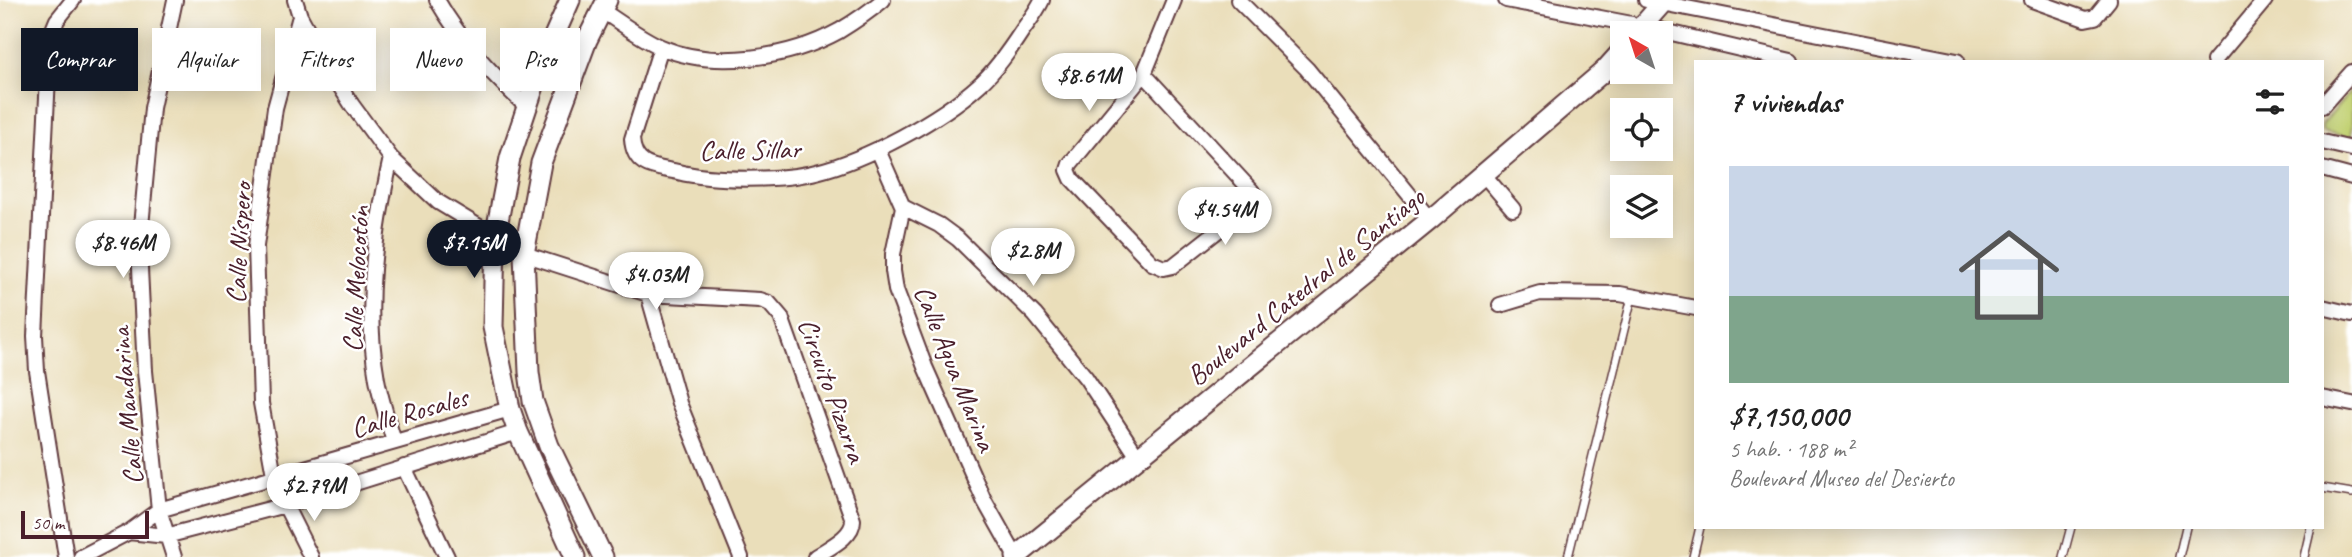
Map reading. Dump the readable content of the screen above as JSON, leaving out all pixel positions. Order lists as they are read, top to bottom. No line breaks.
{"streets":{"street":["Calle Sillar","Calle Níspero","Calle Melocotón","Boulevard Catedral de Santiago","Calle Agua Marina","Circuito Pizarra","Calle Mandarina","Calle Rosales"]},"crossings":[["Calle Níspero","Circuito Pizarra"],["Calle Níspero","Calle Rosales"],["Calle Melocotón","Circuito Pizarra"],["Calle Melocotón","Calle Rosales"],["Boulevard Catedral de Santiago","Calle Agua Marina"],["Calle Mandarina","Calle Rosales"]],"scale_bar":"50 m","north":"top left","page":{"chip":["Comprar","Alquilar","Filtros","Nuevo","Piso"],"price":["$8.61M","$4.54M","$8.46M","$7.15M","$2.8M","$4.03M","$2.79M"],"heading":"7 viviendas","list":[{"name":"$7,150,000","note":"5 hab. · 188 m² · Boulevard Museo del Desierto"}],"scale":"50 m"}}
